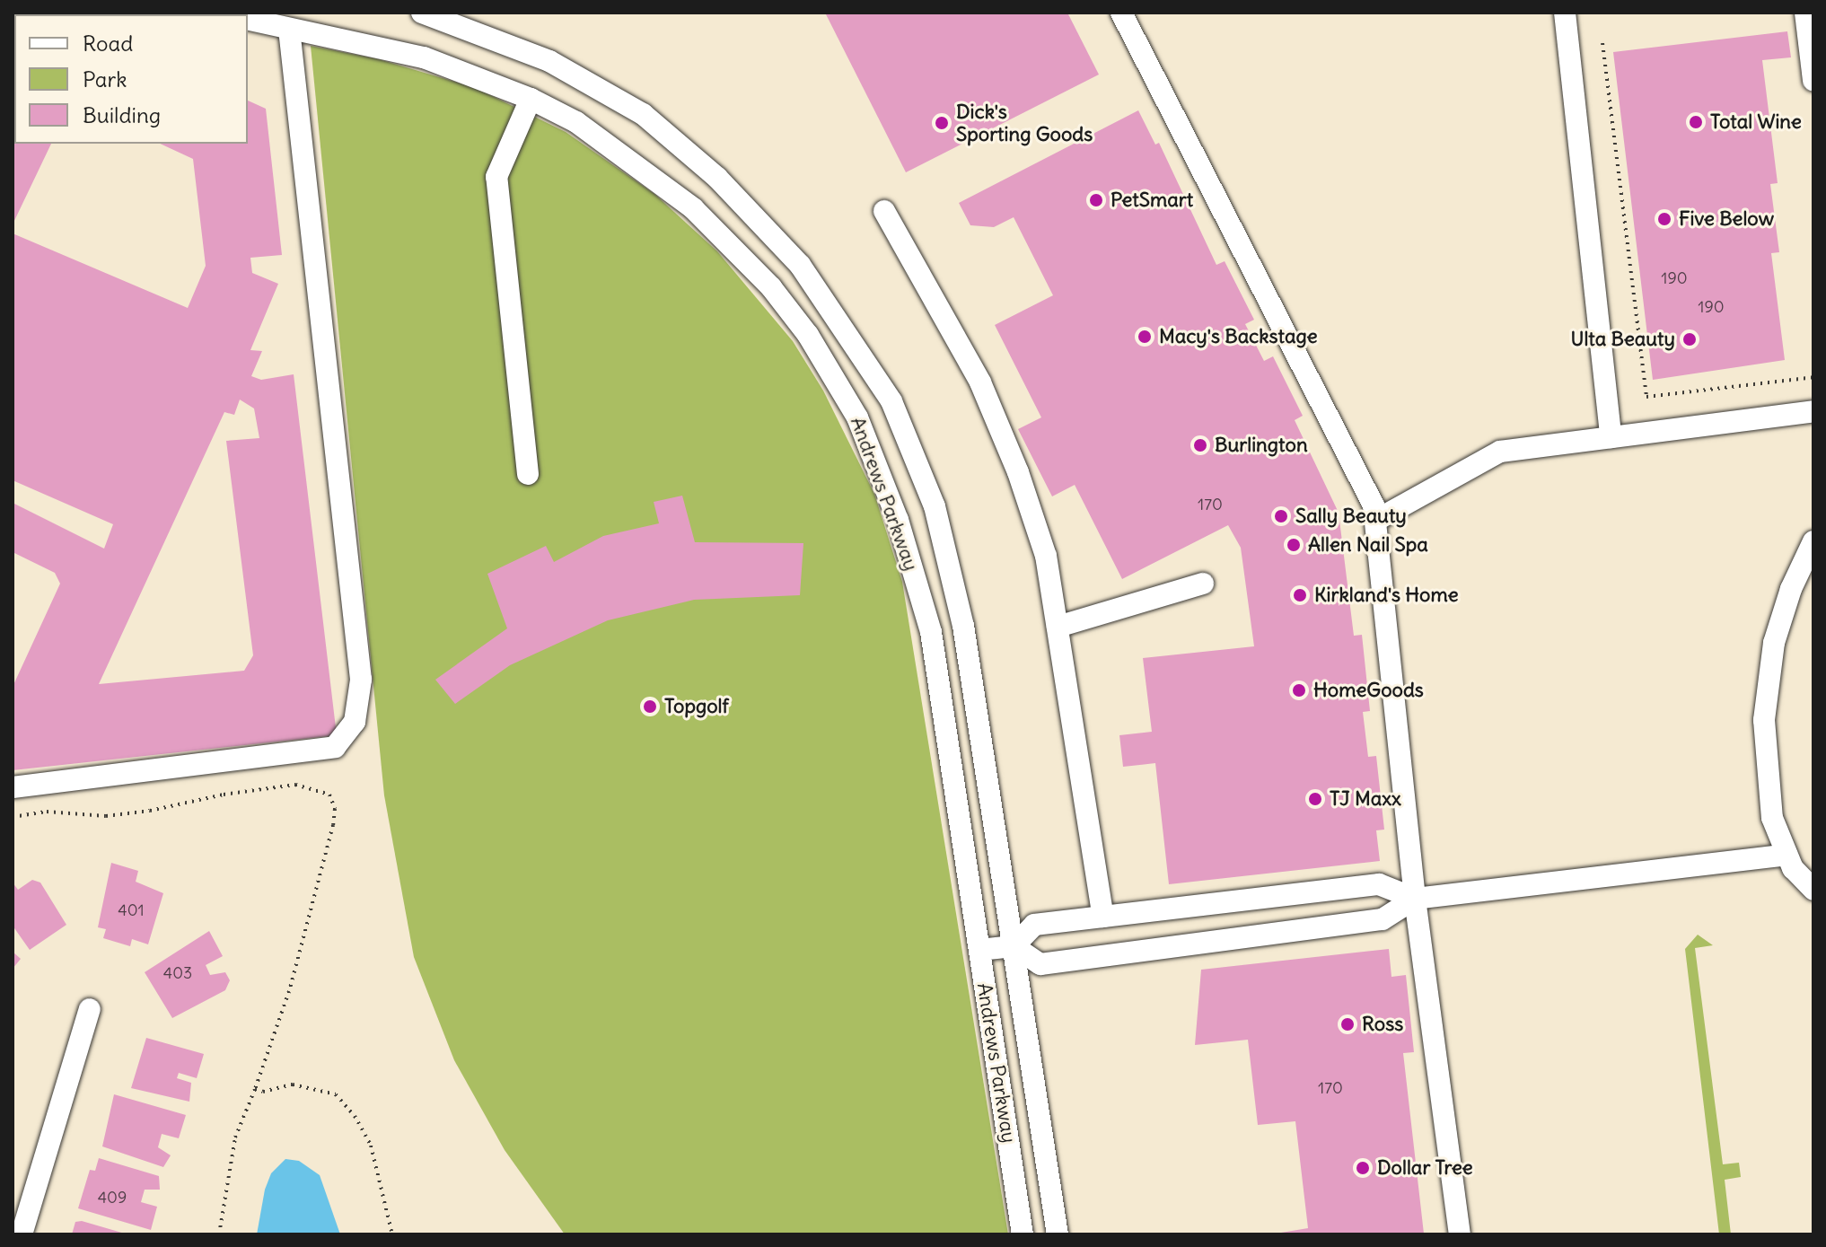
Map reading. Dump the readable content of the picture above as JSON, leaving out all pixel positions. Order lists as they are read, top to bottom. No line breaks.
{"streets":{"street":["Andrews Parkway"]},"places":["Total Wine","Dick's Sporting Goods","PetSmart","Five Below","Macy's Backstage","Ulta Beauty","Burlington","Sally Beauty","Allen Nail Spa","Kirkland's Home","HomeGoods","Topgolf","TJ Maxx","Ross","Dollar Tree"],"house_numbers":["190","190","170","401","403","170","409"],"legend":["Road","Park","Building"]}
